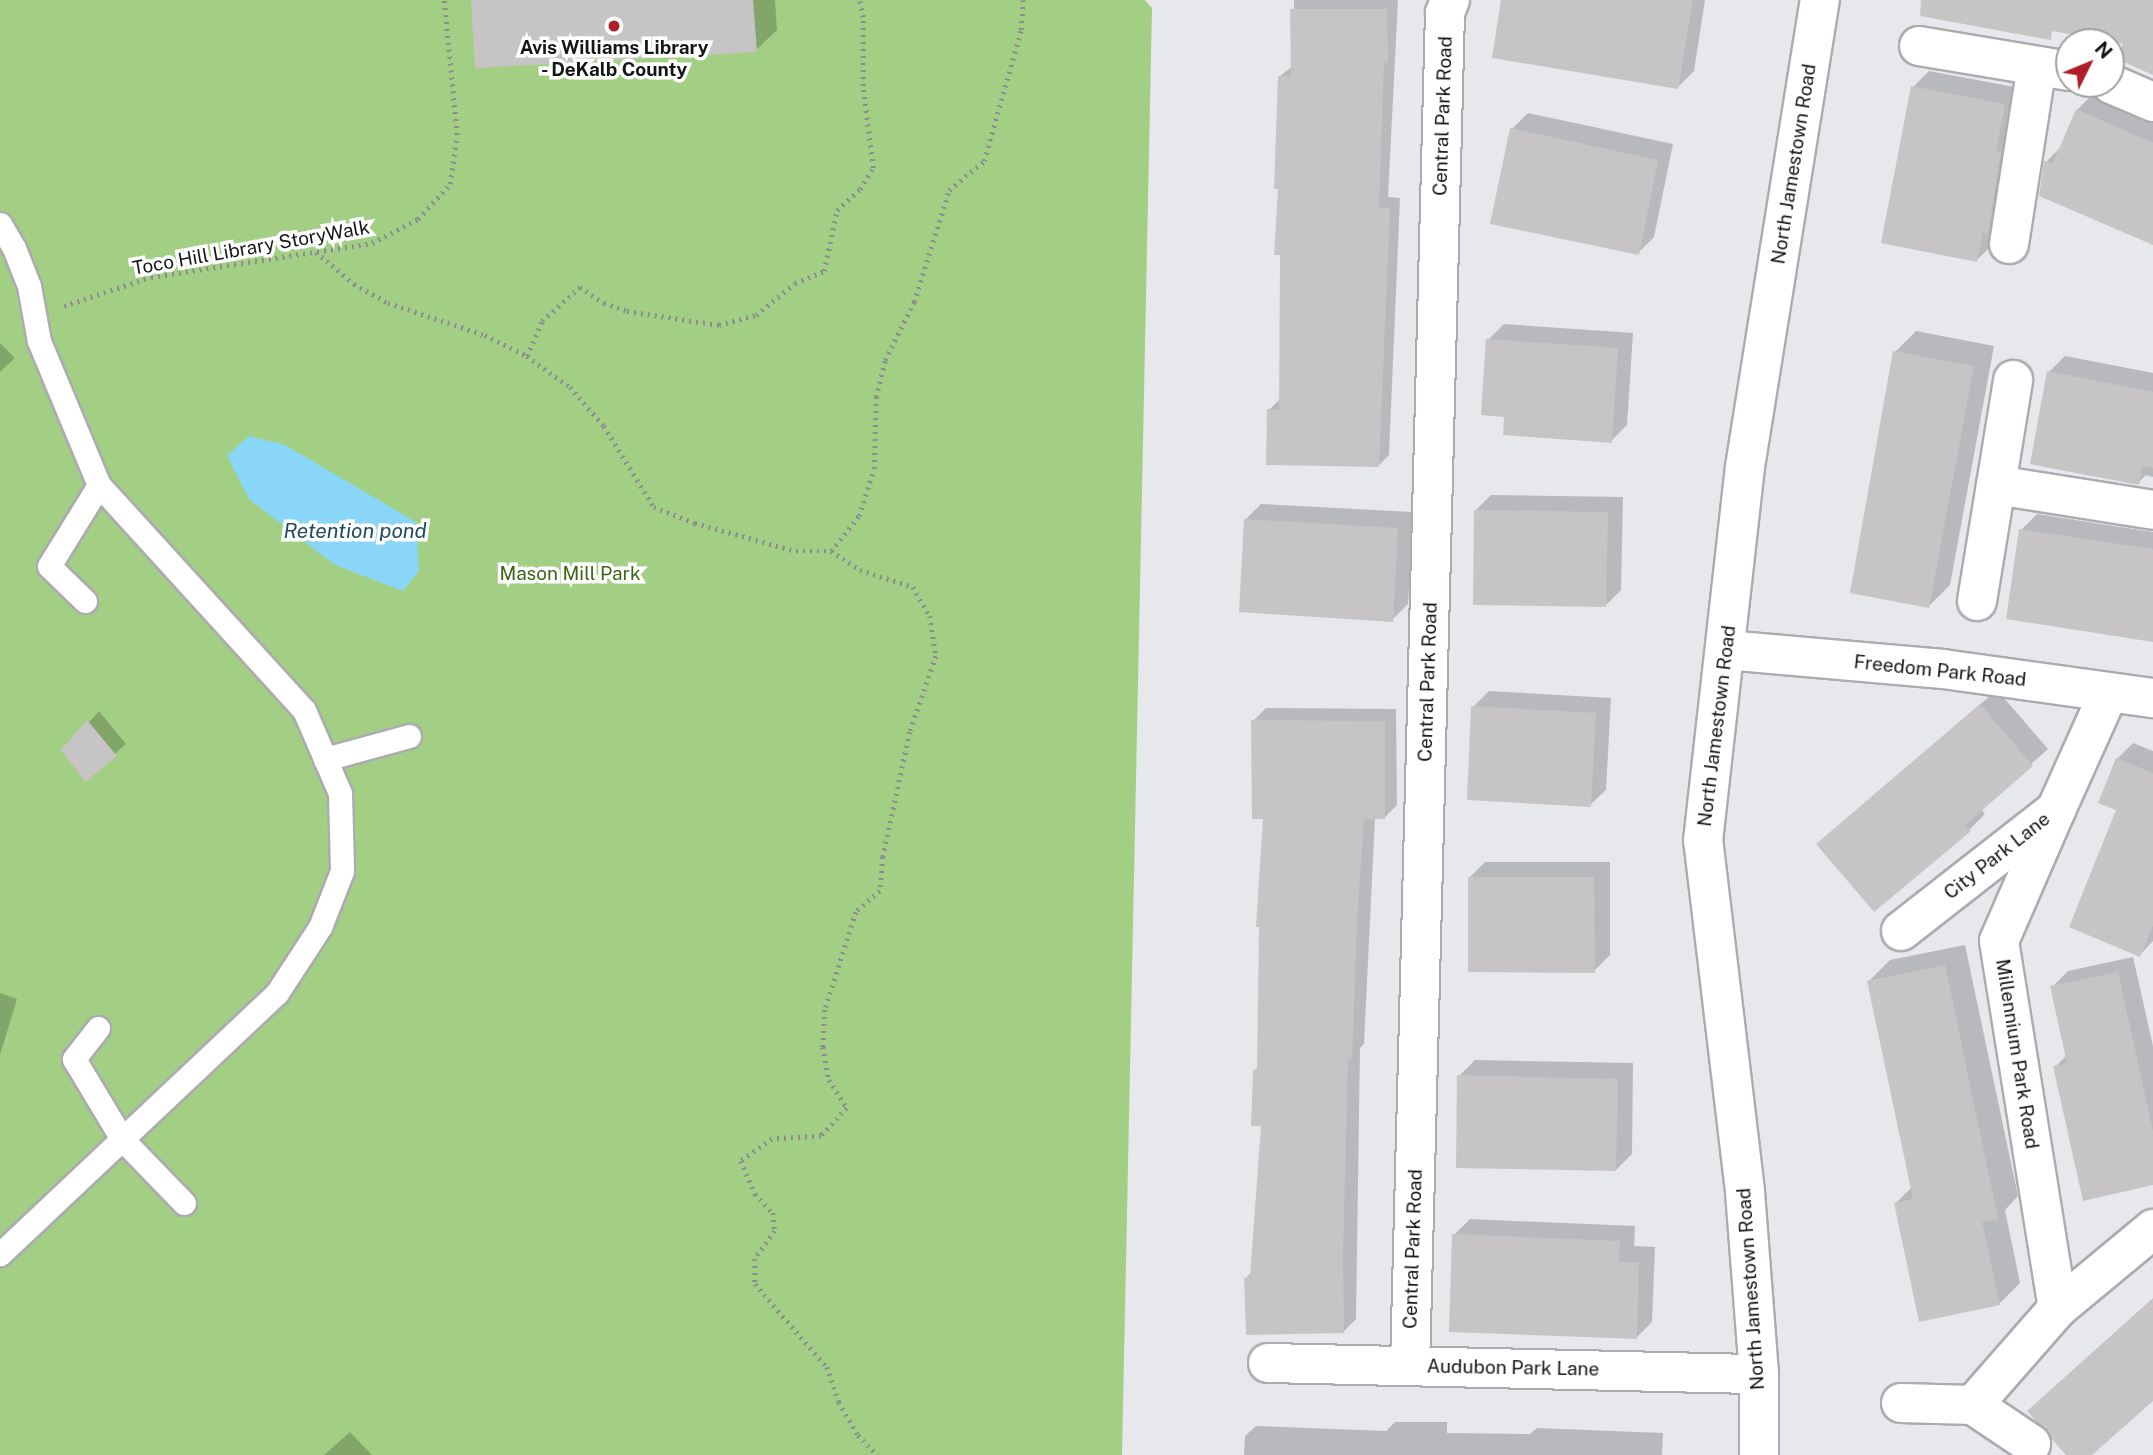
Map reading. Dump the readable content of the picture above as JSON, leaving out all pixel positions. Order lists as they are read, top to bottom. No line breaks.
{"streets":{"street":["Central Park Road","North Jamestown Road","Freedom Park Road","City Park Lane","Millennium Park Road","Audubon Park Lane"],"path":["Toco Hill Library StoryWalk"]},"crossings":[["Central Park Road","Audubon Park Lane"],["North Jamestown Road","Freedom Park Road"],["North Jamestown Road","Audubon Park Lane"],["Freedom Park Road","City Park Lane"],["City Park Lane","Millennium Park Road"]],"water":["Retention pond"],"parks":["Mason Mill Park"],"places":["Avis Williams Library - DeKalb County"],"north":"top right"}
